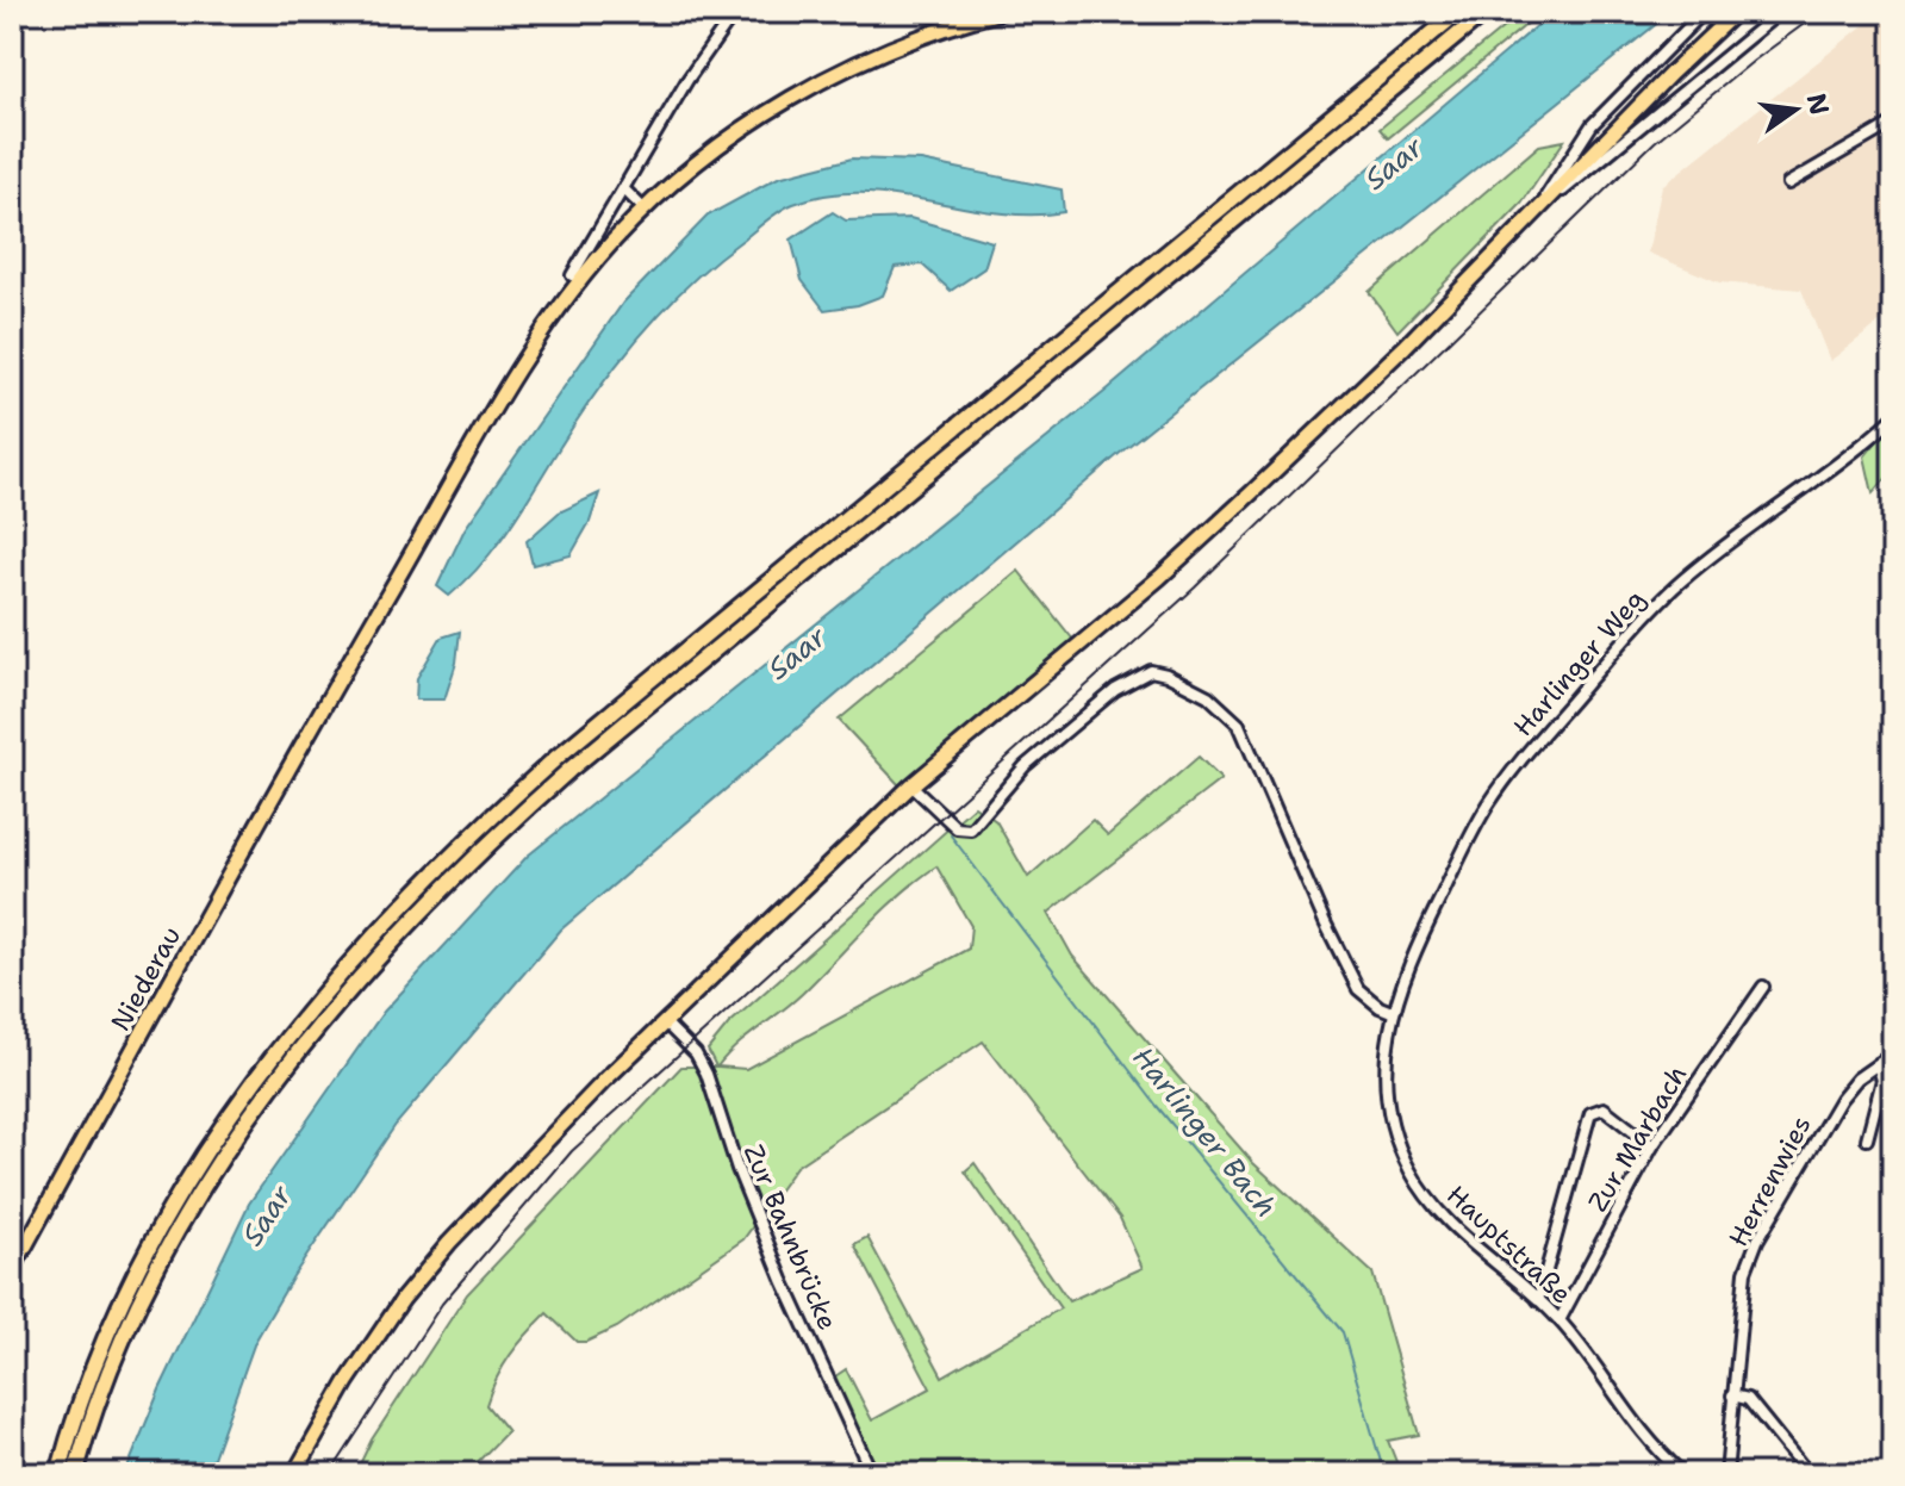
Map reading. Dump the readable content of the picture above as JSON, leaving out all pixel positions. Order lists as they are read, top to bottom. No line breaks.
{"streets":{"main road":["Niederau"],"street":["Harlinger Weg","Zur Marbach","Herrenwies","Zur Bahnbrücke","Hauptstraße"]},"crossings":[["Harlinger Weg","Hauptstraße"],["Zur Marbach","Hauptstraße"]],"water":["Saar","Harlinger Bach"],"north":"right"}
